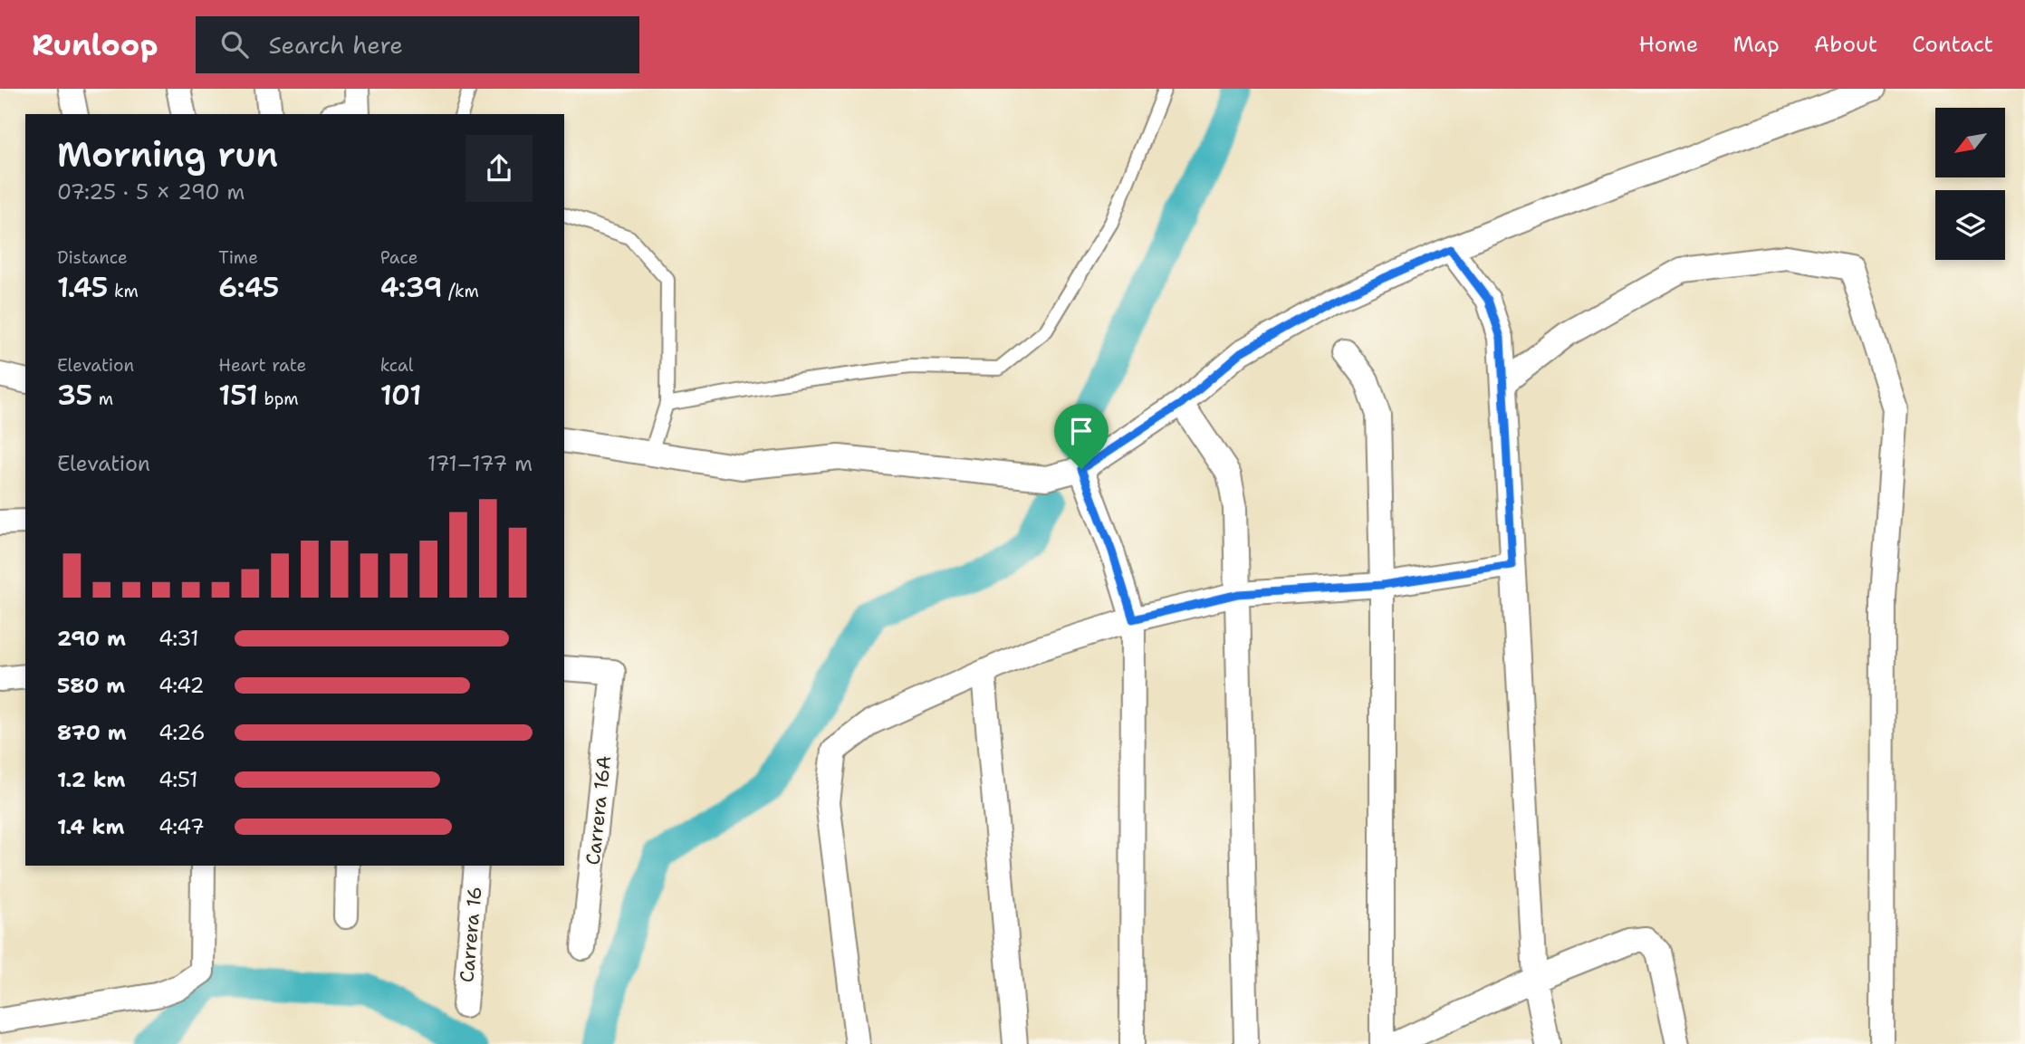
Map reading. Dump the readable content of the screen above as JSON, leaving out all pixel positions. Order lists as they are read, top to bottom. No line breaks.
{"streets":{"street":["Carrera 16A","Carrera 16"]},"north":"bottom left","page":{"header":"Runloop","search":"Search here","nav":["Home","Map","About","Contact"],"heading":["Morning run","07:25 · 5 × 290 m"],"stats":[["Distance","1.45 km"],["Time","6:45"],["Pace","4:39 /km"],["Elevation","35 m"],["Heart rate","151 bpm"],["kcal","101"]],"chart":["Elevation","171–177 m"],"list":[{"name":"290 m","note":"4:31"},{"name":"580 m","note":"4:42"},{"name":"870 m","note":"4:26"},{"name":"1.2 km","note":"4:51"},{"name":"1.4 km","note":"4:47"}]}}
